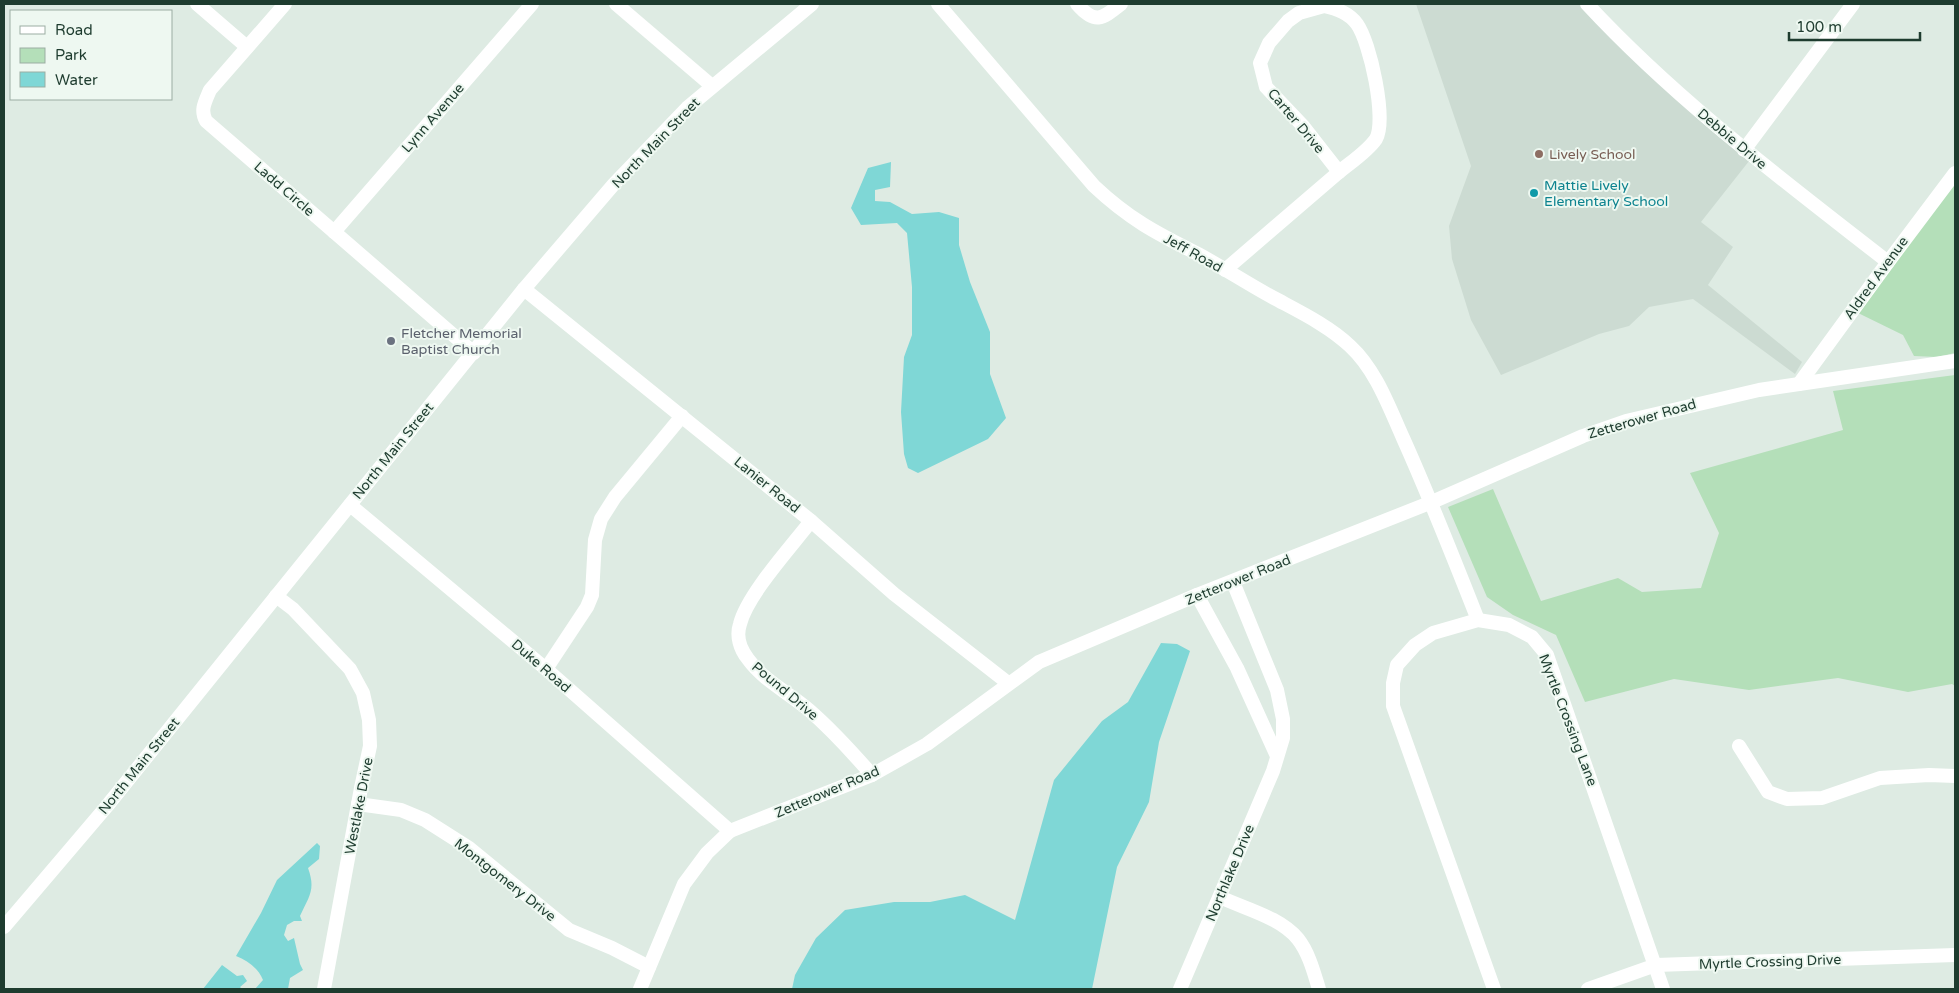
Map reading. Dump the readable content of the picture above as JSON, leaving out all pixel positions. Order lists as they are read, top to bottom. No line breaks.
{"streets":{"street":["Lynn Avenue","Carter Drive","Debbie Drive","North Main Street","Ladd Circle","Jeff Road","Aldred Avenue","Zetterower Road","Lanier Road","Duke Road","Pound Drive","Myrtle Crossing Lane","Westlake Drive","Northlake Drive","Montgomery Drive","Myrtle Crossing Drive"]},"crossings":[["Lynn Avenue","Ladd Circle"],["Carter Drive","Jeff Road"],["Debbie Drive","Aldred Avenue"],["North Main Street","Ladd Circle"],["North Main Street","Lanier Road"],["North Main Street","Duke Road"],["North Main Street","Westlake Drive"],["Jeff Road","Zetterower Road"],["Jeff Road","Myrtle Crossing Lane"],["Aldred Avenue","Zetterower Road"],["Zetterower Road","Lanier Road"],["Zetterower Road","Duke Road"],["Zetterower Road","Pound Drive"],["Zetterower Road","Northlake Drive"],["Zetterower Road","Montgomery Drive"],["Lanier Road","Pound Drive"],["Myrtle Crossing Lane","Myrtle Crossing Drive"],["Westlake Drive","Montgomery Drive"]],"places":["Lively School","Mattie Lively Elementary School","Fletcher Memorial Baptist Church"],"legend":["Road","Park","Water"],"scale_bar":"100 m"}
